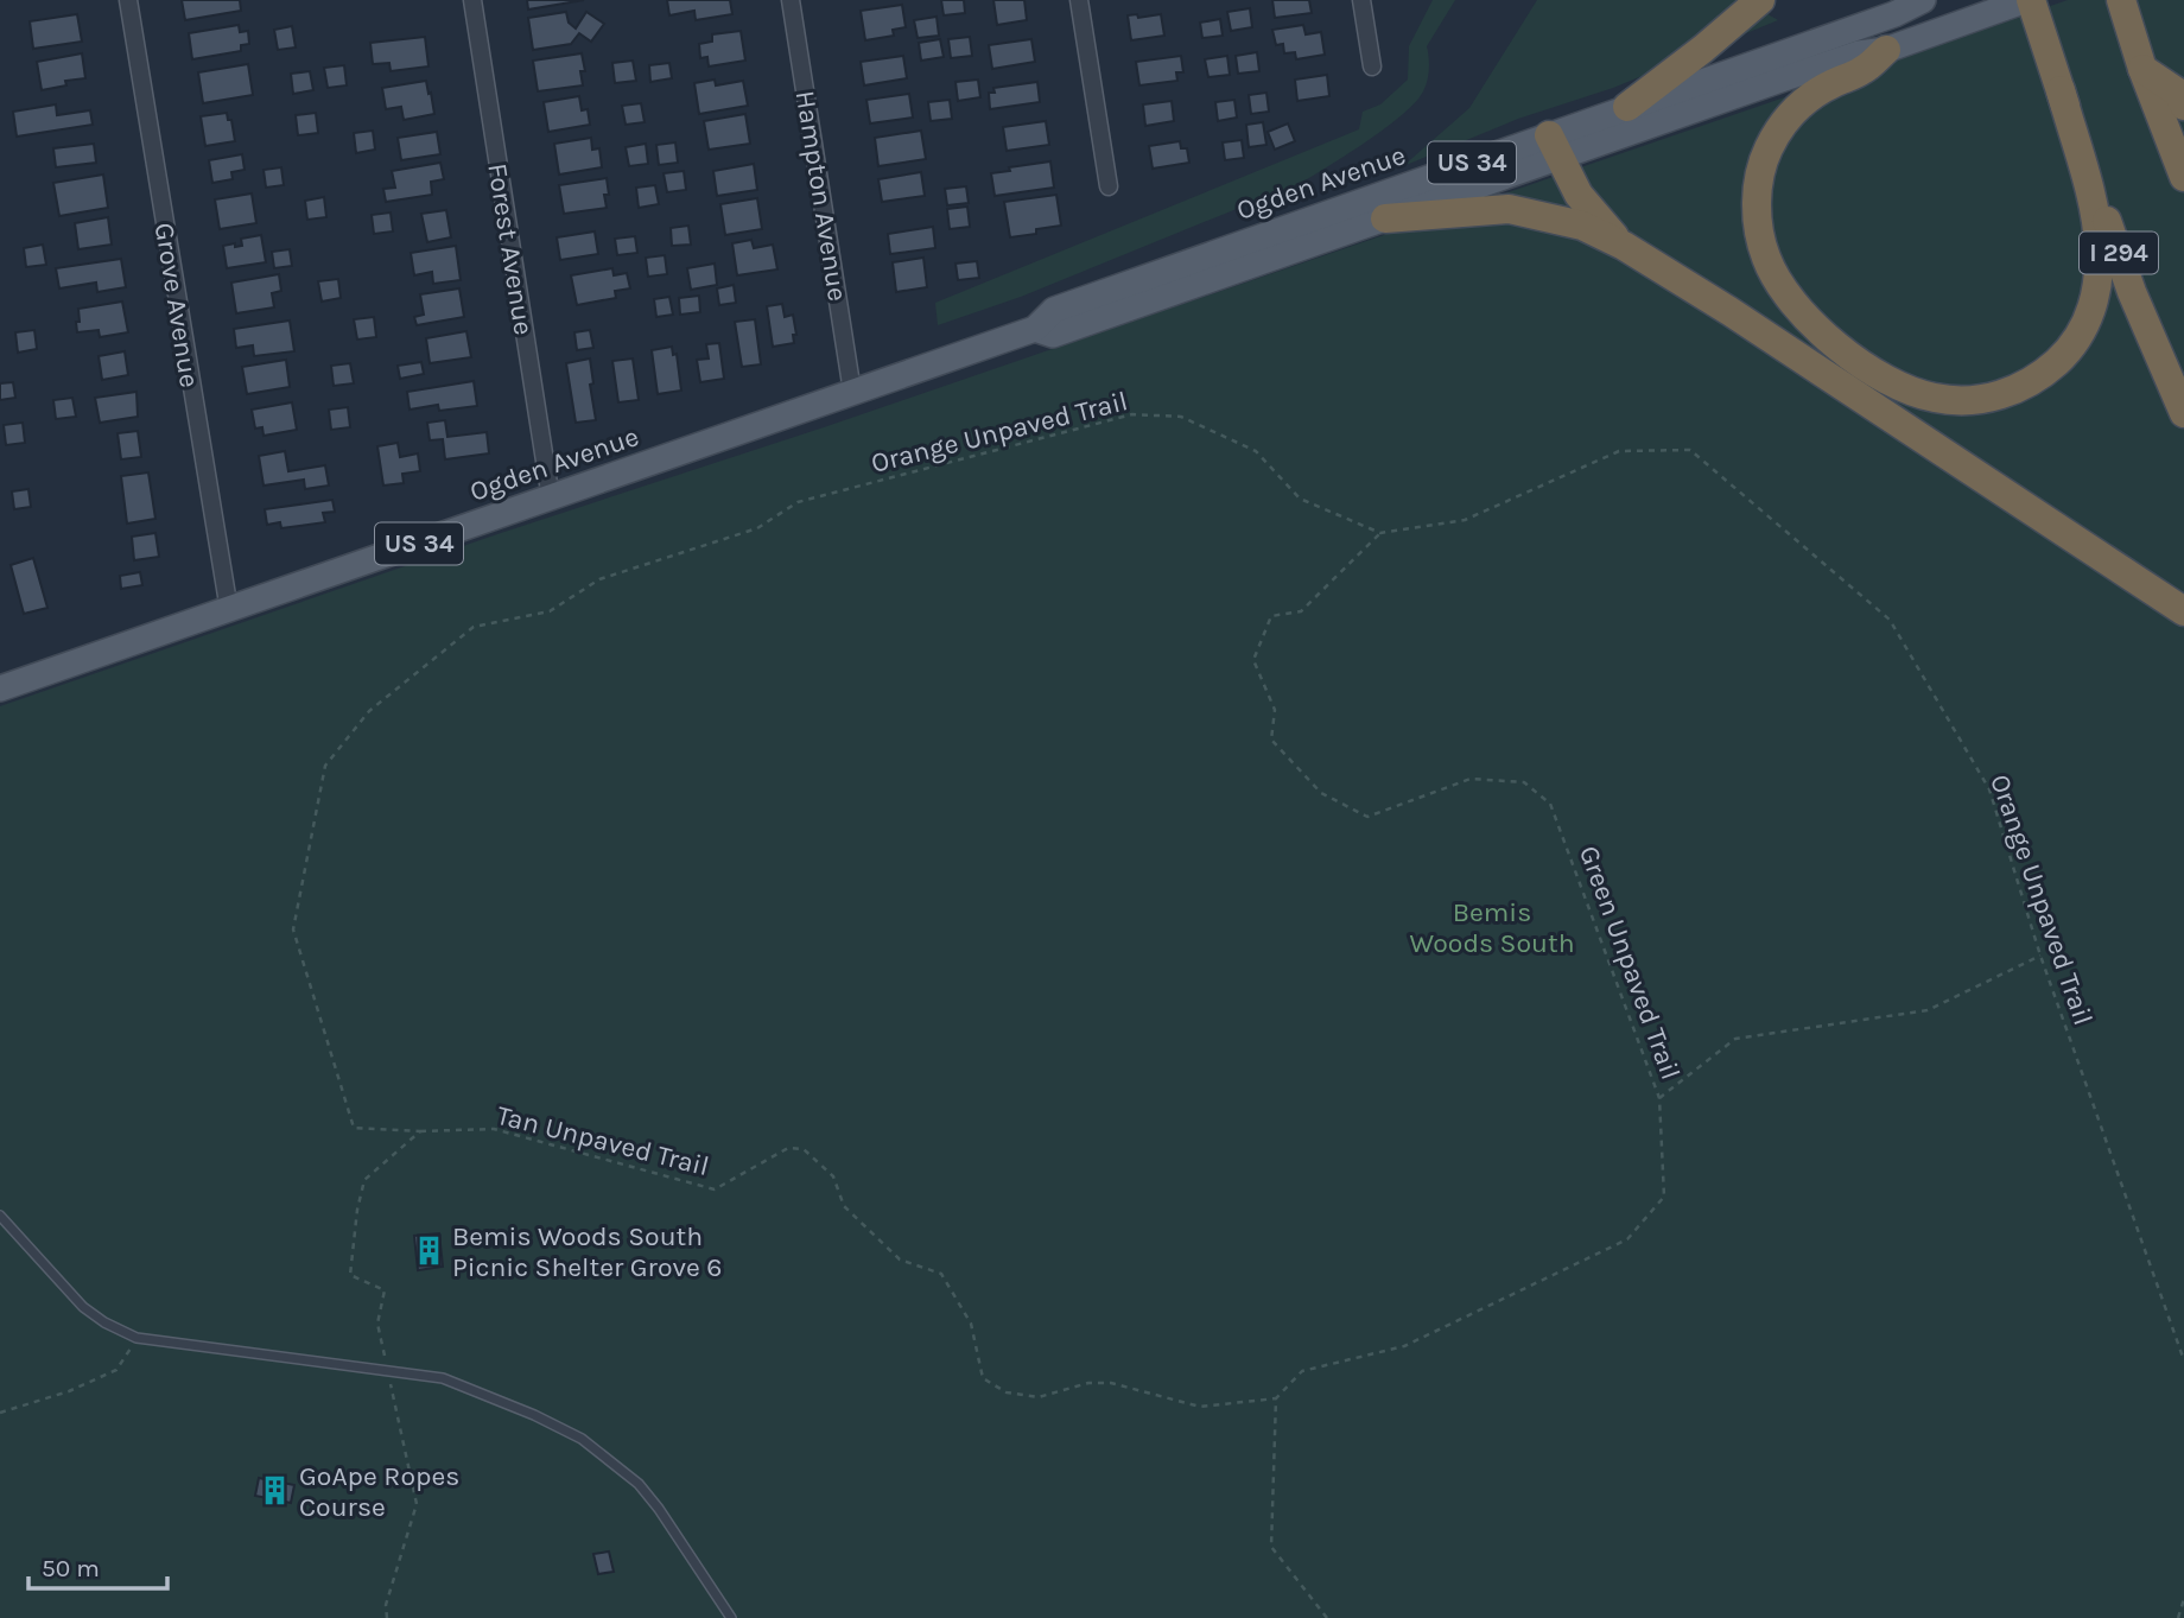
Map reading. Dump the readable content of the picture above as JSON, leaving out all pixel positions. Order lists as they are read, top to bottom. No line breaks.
{"streets":{"highway":["I 294"],"main road":["US 34","Ogden Avenue"],"street":["Hampton Avenue","Forest Avenue","Grove Avenue"],"path":["Orange Unpaved Trail","Green Unpaved Trail","Tan Unpaved Trail"]},"crossings":[["Ogden Avenue","Hampton Avenue"],["Ogden Avenue","Forest Avenue"],["Ogden Avenue","I 294"],["Ogden Avenue","Grove Avenue"],["Orange Unpaved Trail","Green Unpaved Trail"],["Orange Unpaved Trail","Tan Unpaved Trail"],["Green Unpaved Trail","Tan Unpaved Trail"]],"parks":["Bemis Woods South"],"places":{"building":["Bemis Woods South Picnic Shelter Grove 6","GoApe Ropes Course"]},"scale_bar":"50 m"}
